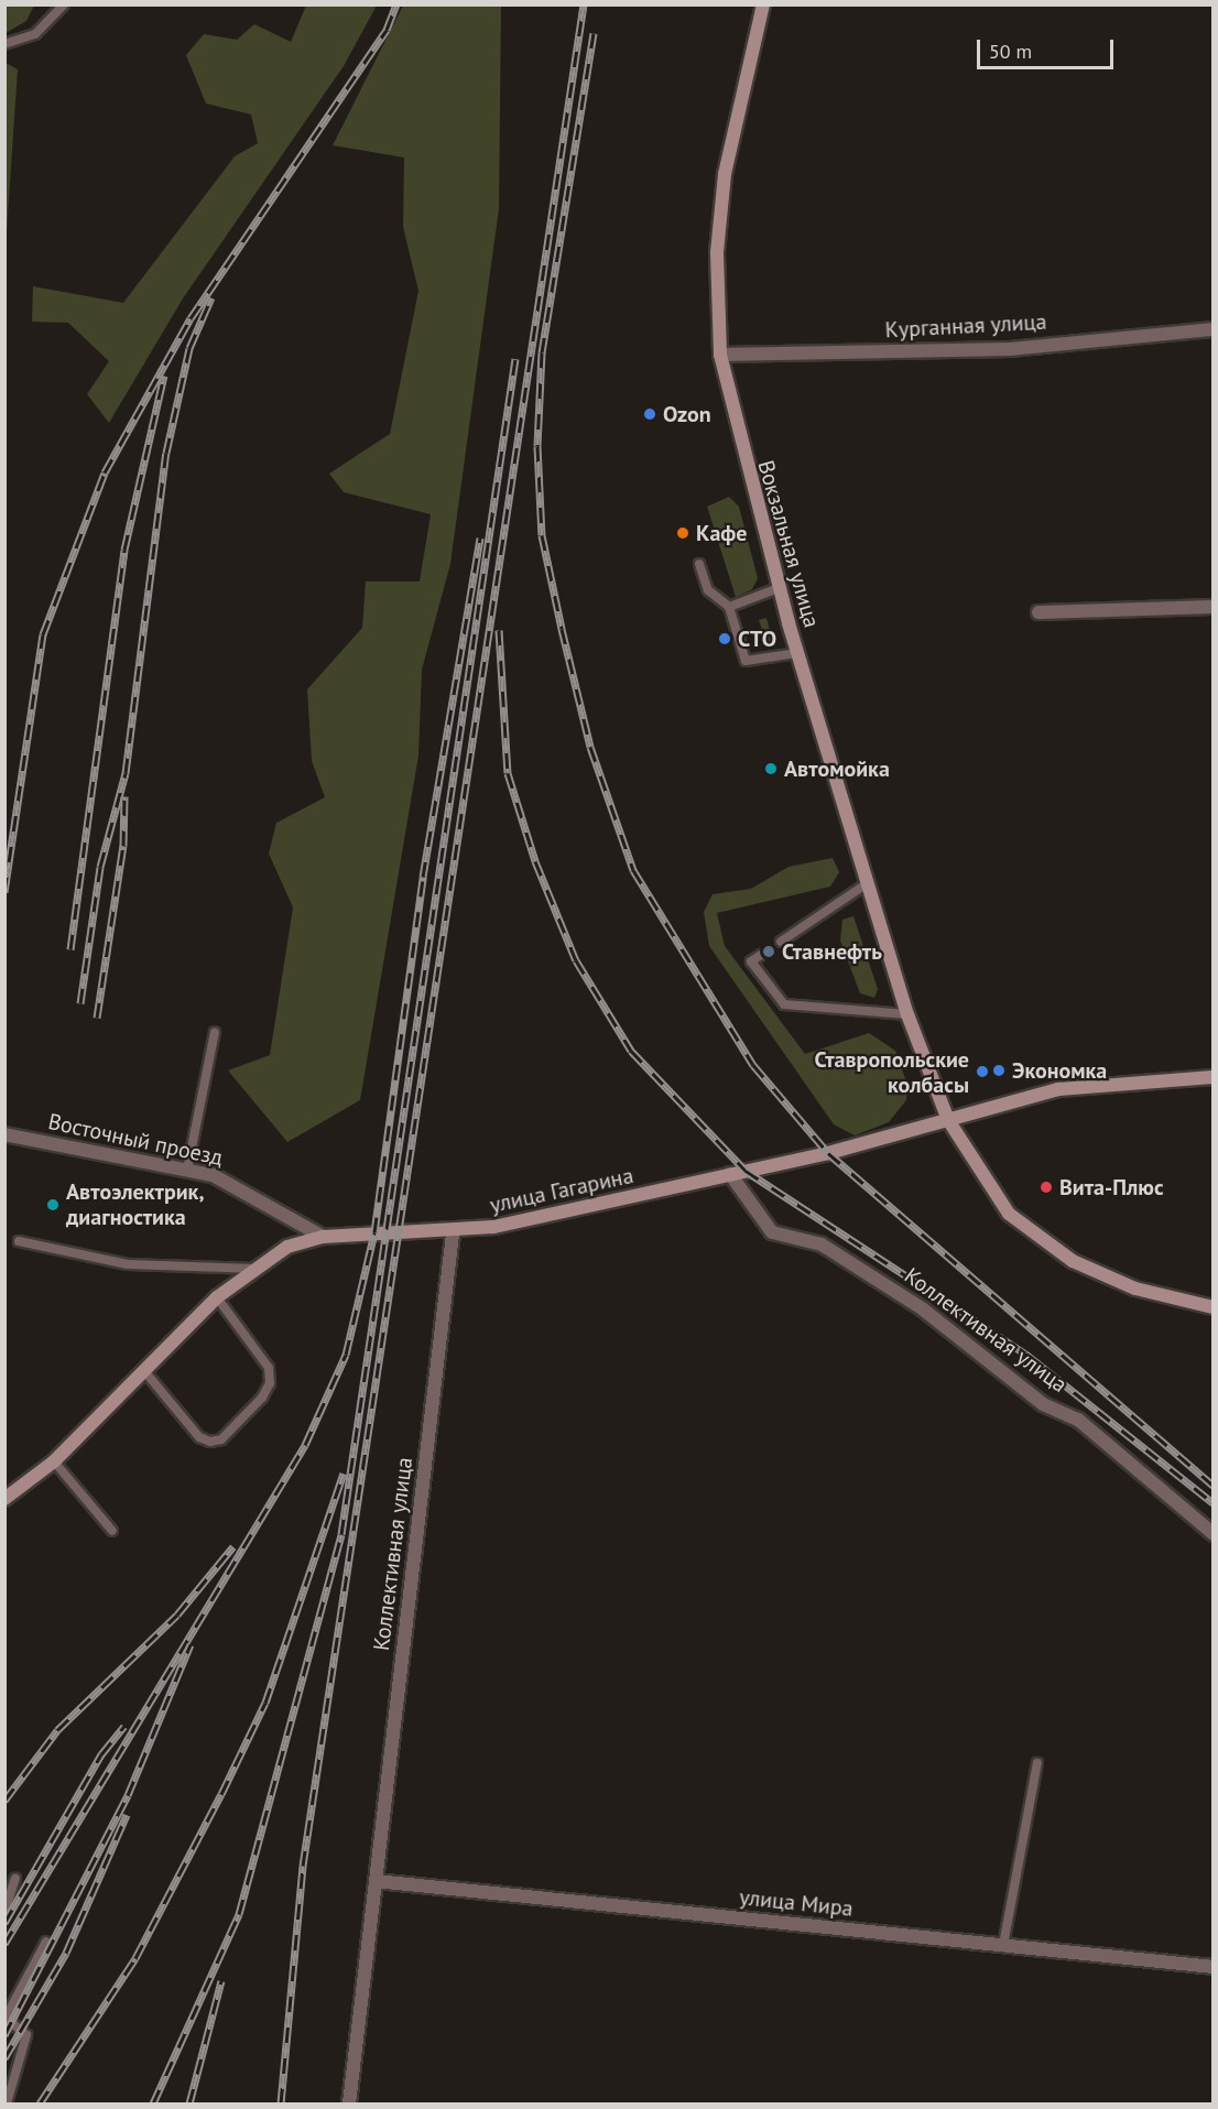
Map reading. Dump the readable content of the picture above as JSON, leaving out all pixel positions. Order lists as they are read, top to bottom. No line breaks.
{"streets":{"main road":["Вокзальная улица","улица Гагарина"],"street":["Курганная улица","Восточный проезд","Коллективная улица","улица Мира"]},"crossings":[["Курганная улица","Вокзальная улица"],["Вокзальная улица","улица Гагарина"],["Восточный проезд","улица Гагарина"],["улица Гагарина","Коллективная улица"],["Коллективная улица","улица Мира"]],"places":["Ozon","Кафе","СТО","Автомойка","Ставнефть","Экономка","Ставропольские колбасы","Вита-Плюс","Автоэлектрик, диагностика"],"scale_bar":"50 m"}
